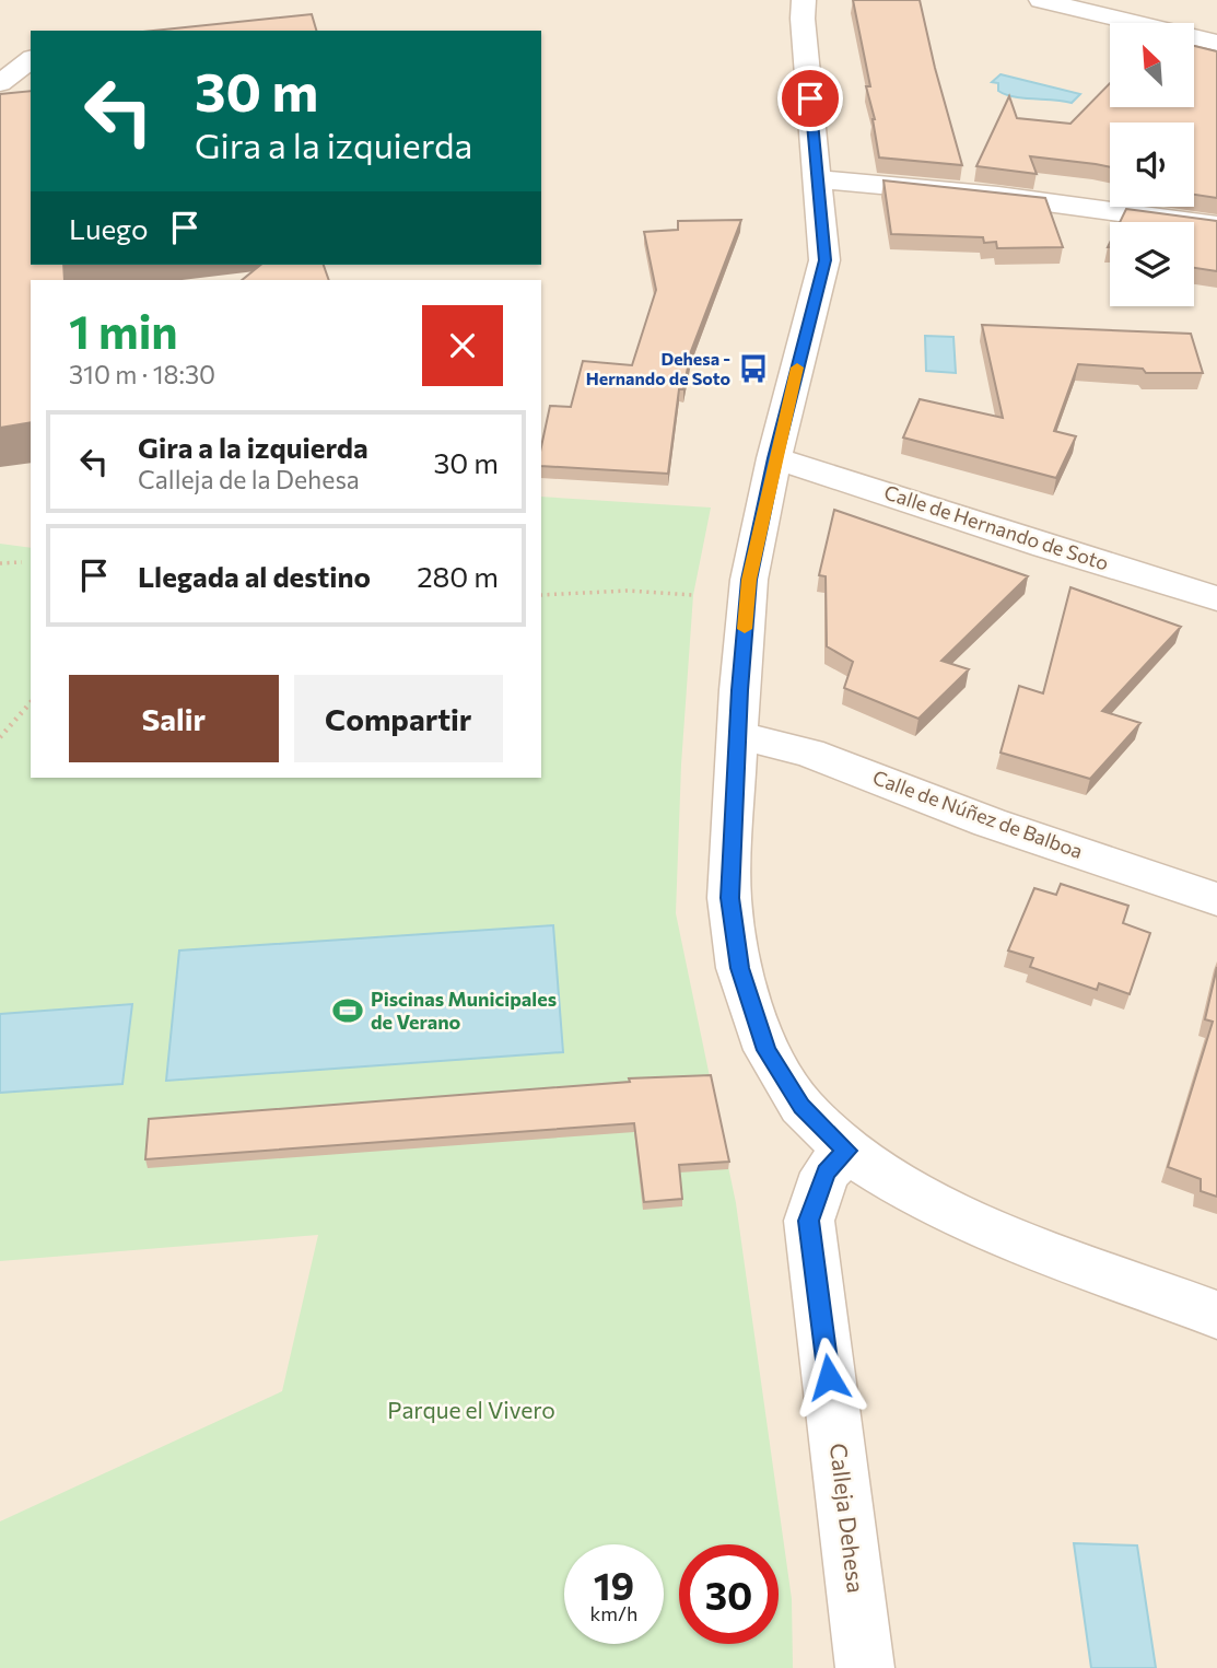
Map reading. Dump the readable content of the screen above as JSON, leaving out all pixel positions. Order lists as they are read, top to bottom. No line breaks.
{"streets":{"street":["Calle de Hernando de Soto","Calle de Núñez de Balboa","Calleja Dehesa"]},"parks":["Parque el Vivero"],"places":{"bus stop":["Dehesa - Hernando de Soto"],"sports":["Piscinas Municipales de Verano"]},"north":"top left","page":{"turn":["30 m","Gira a la izquierda"],"then":"Luego","heading":["1 min","310 m · 18:30"],"list":[{"name":"Gira a la izquierda","note":"Calleja de la Dehesa","value":"30 m"},{"name":"Llegada al destino","value":"280 m"}],"buttons":["Salir","Compartir"],"speed":"19 km/h","limit":"30"}}
